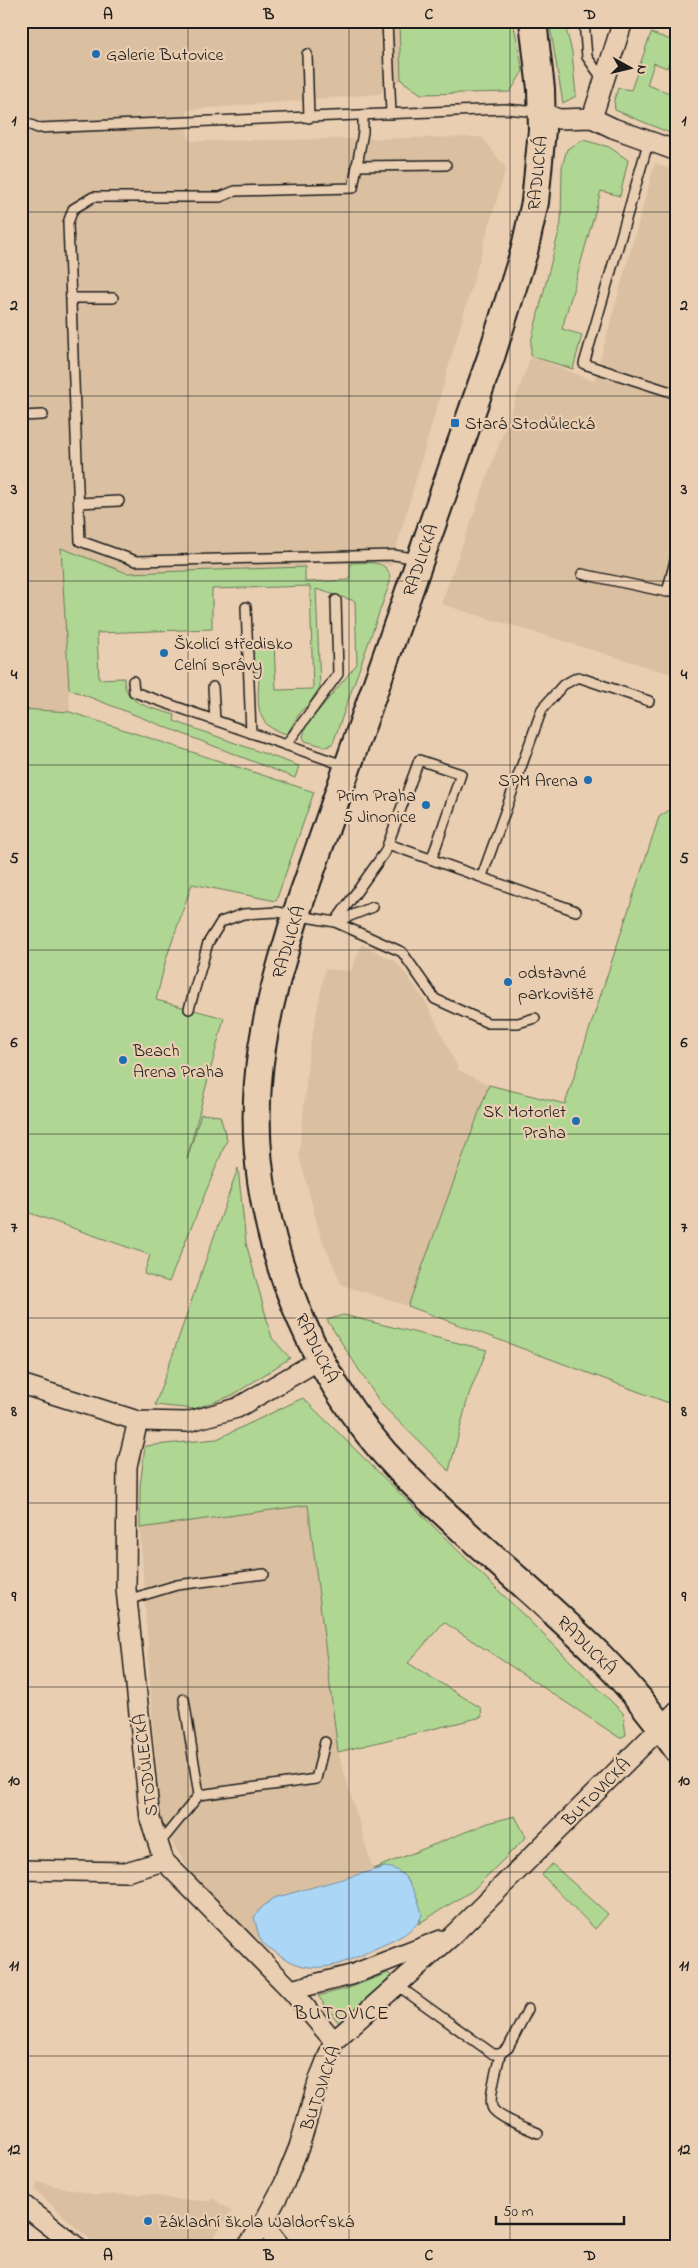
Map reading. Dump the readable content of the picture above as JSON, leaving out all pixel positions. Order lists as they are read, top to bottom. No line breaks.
{"streets":{"main road":["RADLICKÁ"],"street":["STODŮLECKÁ","BUTOVICKÁ"]},"crossings":[["RADLICKÁ","BUTOVICKÁ"],["STODŮLECKÁ","BUTOVICKÁ"]],"districts":["BUTOVICE"],"places":{"other":["Galerie Butovice","Školicí středisko Celní správy","SPM Arena","Prim Praha 5 Jinonice","odstavné parkoviště","Beach Arena Praha","SK Motorlet Praha","Základní škola Waldorfská"],"transit":["Stará Stodůlecká"]},"scale_bar":"50 m","north":"right","grid":{"columns":["A","B","C","D"],"rows":["1","2","3","4","5","6","7","8","9","10","11","12"]}}
